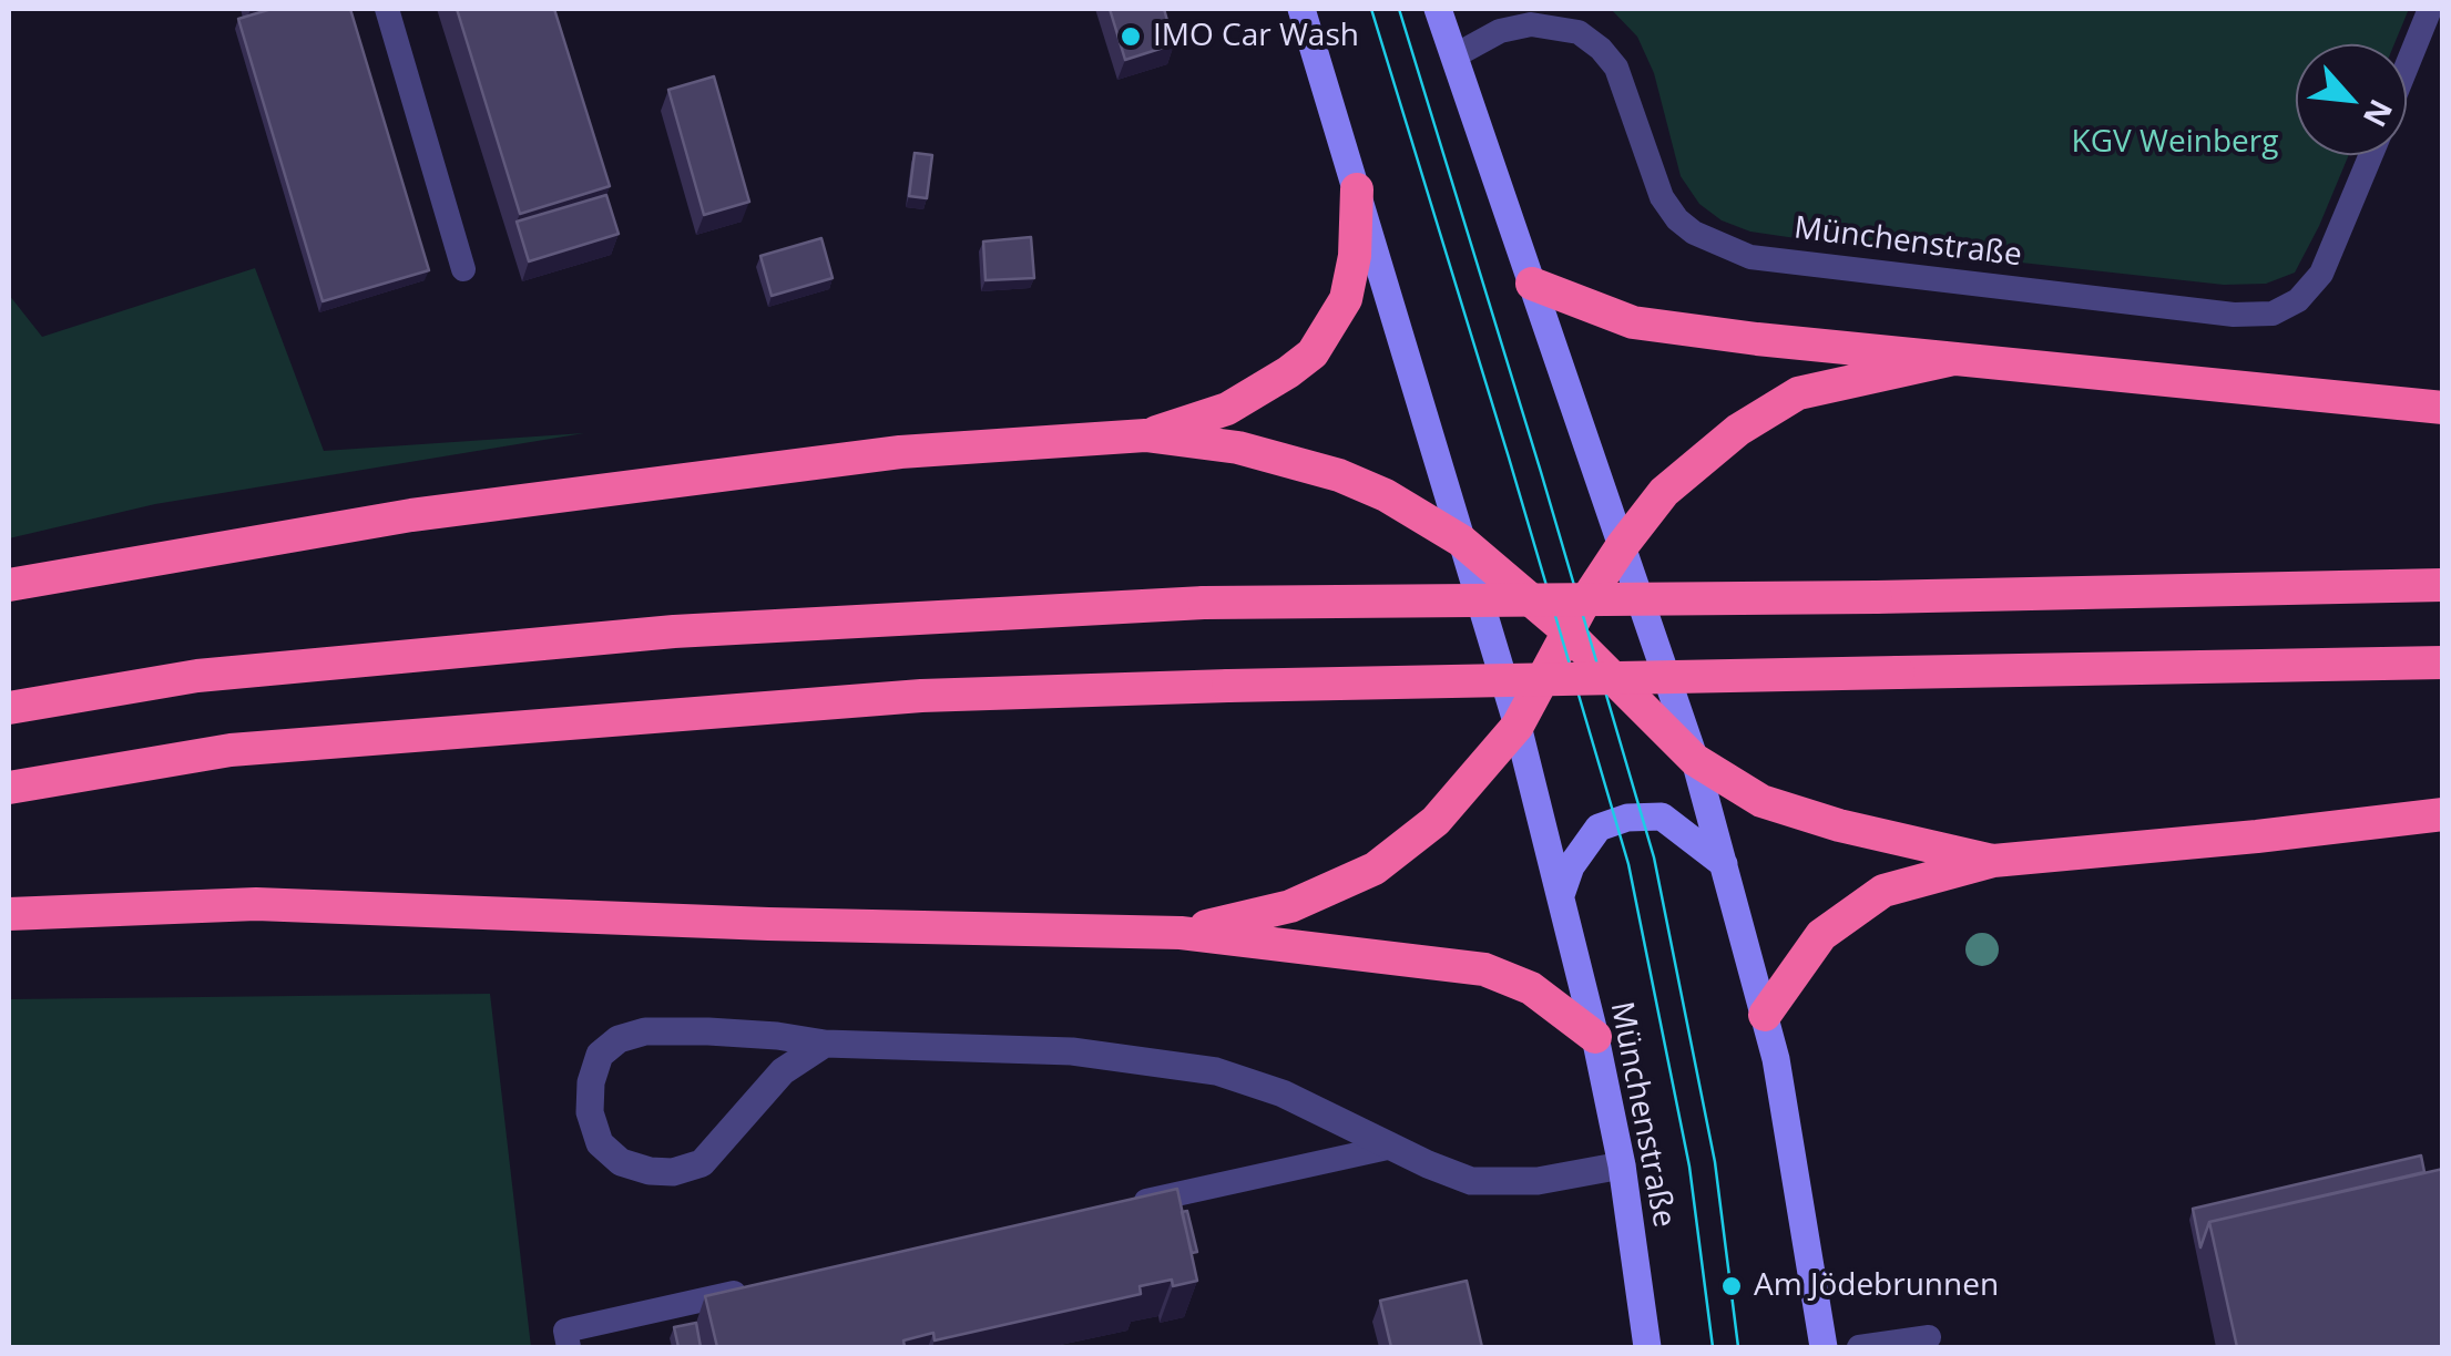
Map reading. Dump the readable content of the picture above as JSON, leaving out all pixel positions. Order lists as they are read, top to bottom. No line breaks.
{"streets":{"main road":["Münchenstraße"]},"parks":["KGV Weinberg"],"places":["IMO Car Wash","Am Jödebrunnen"],"north":"bottom right"}
